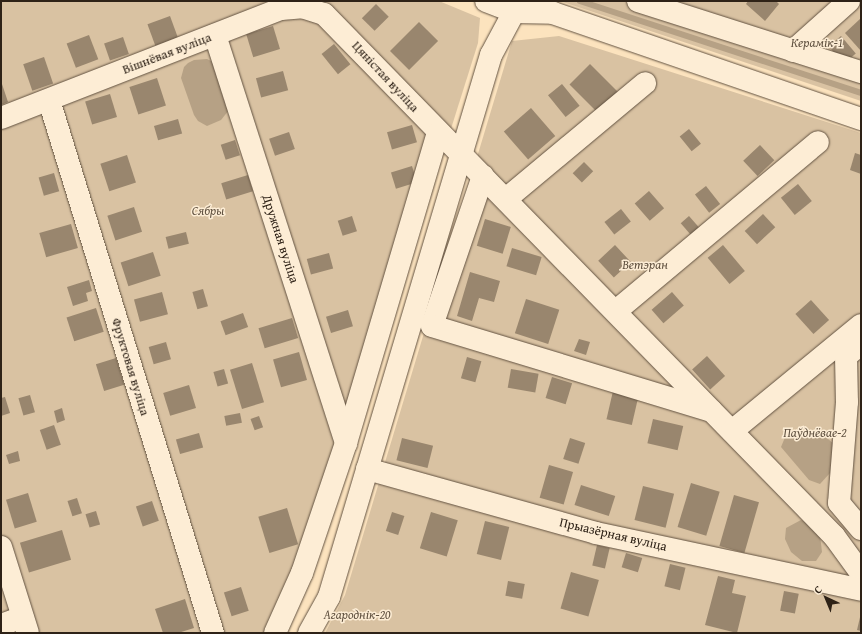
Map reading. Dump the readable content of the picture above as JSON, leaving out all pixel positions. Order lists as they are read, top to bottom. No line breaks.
{"streets":{"street":["Вішнёвая вуліца","Цяністая вуліца","Дружная вуліца","Фруктовая вуліца","Прыазёрная вуліца"]},"crossings":[["Вішнёвая вуліца","Цяністая вуліца"],["Вішнёвая вуліца","Дружная вуліца"],["Вішнёвая вуліца","Фруктовая вуліца"]],"parks":["Керамік-1","Сябры","Ветэран","Паўднёвае-2","Агароднік-20"],"north":"top left"}
